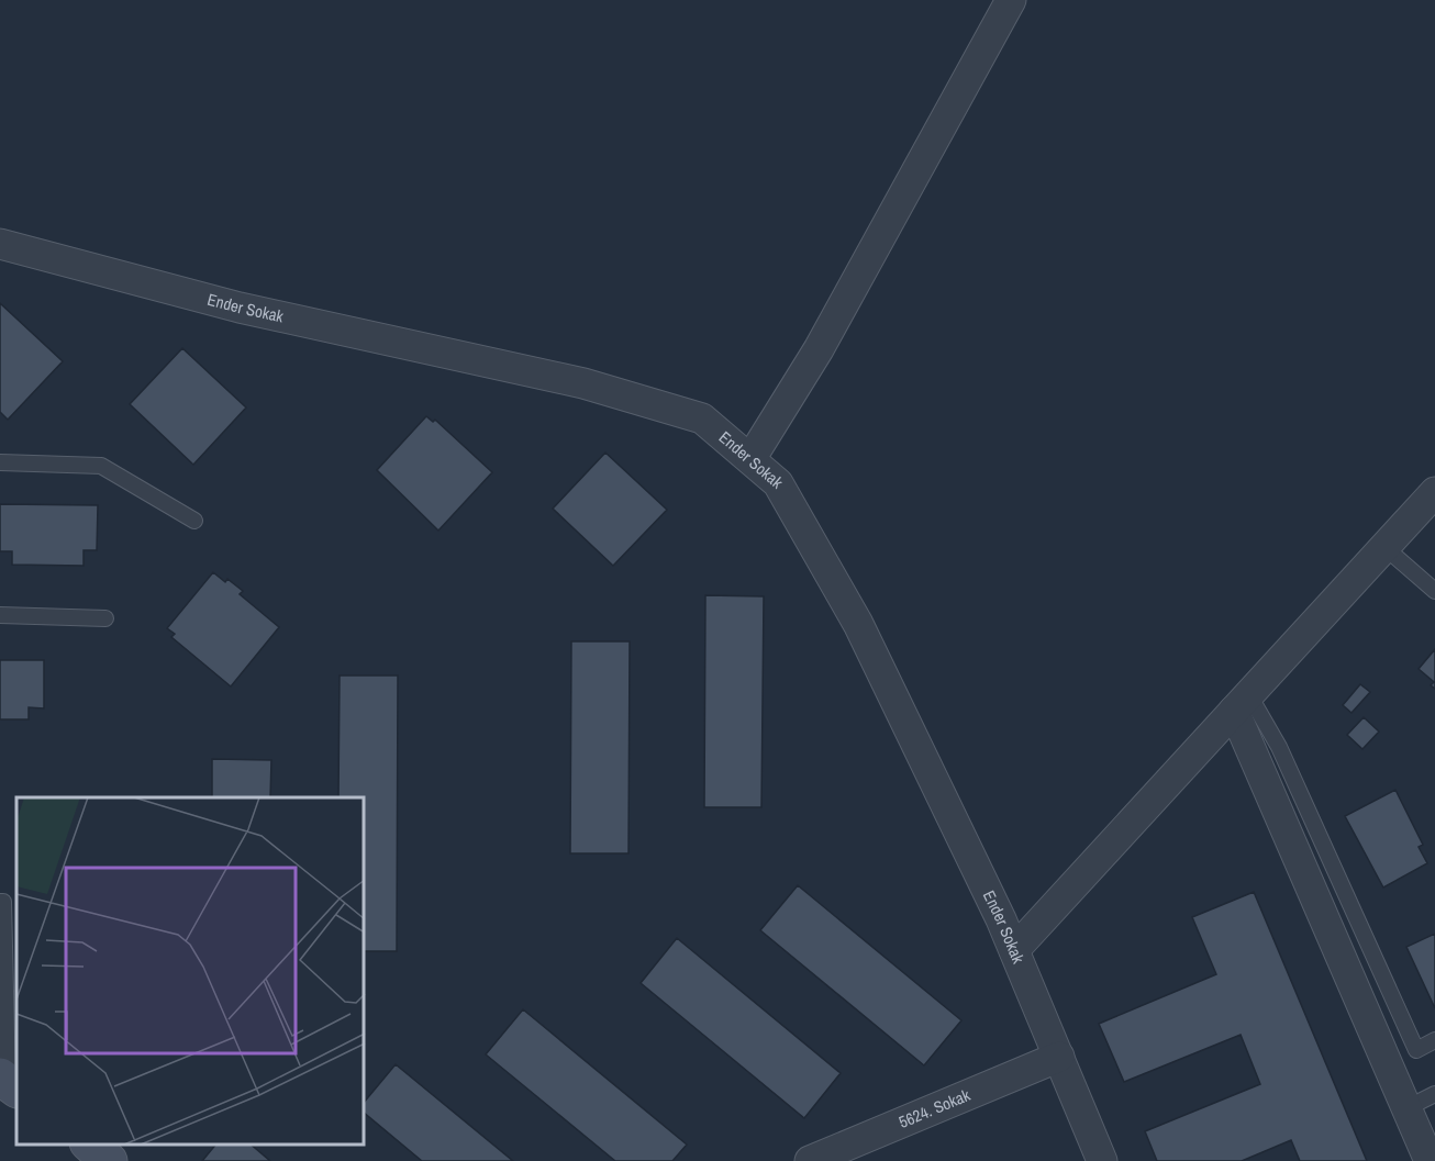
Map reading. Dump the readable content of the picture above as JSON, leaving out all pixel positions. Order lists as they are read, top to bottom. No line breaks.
{"streets":{"street":["Ender Sokak","5624. Sokak"]},"crossings":[["Ender Sokak","5624. Sokak"]]}
